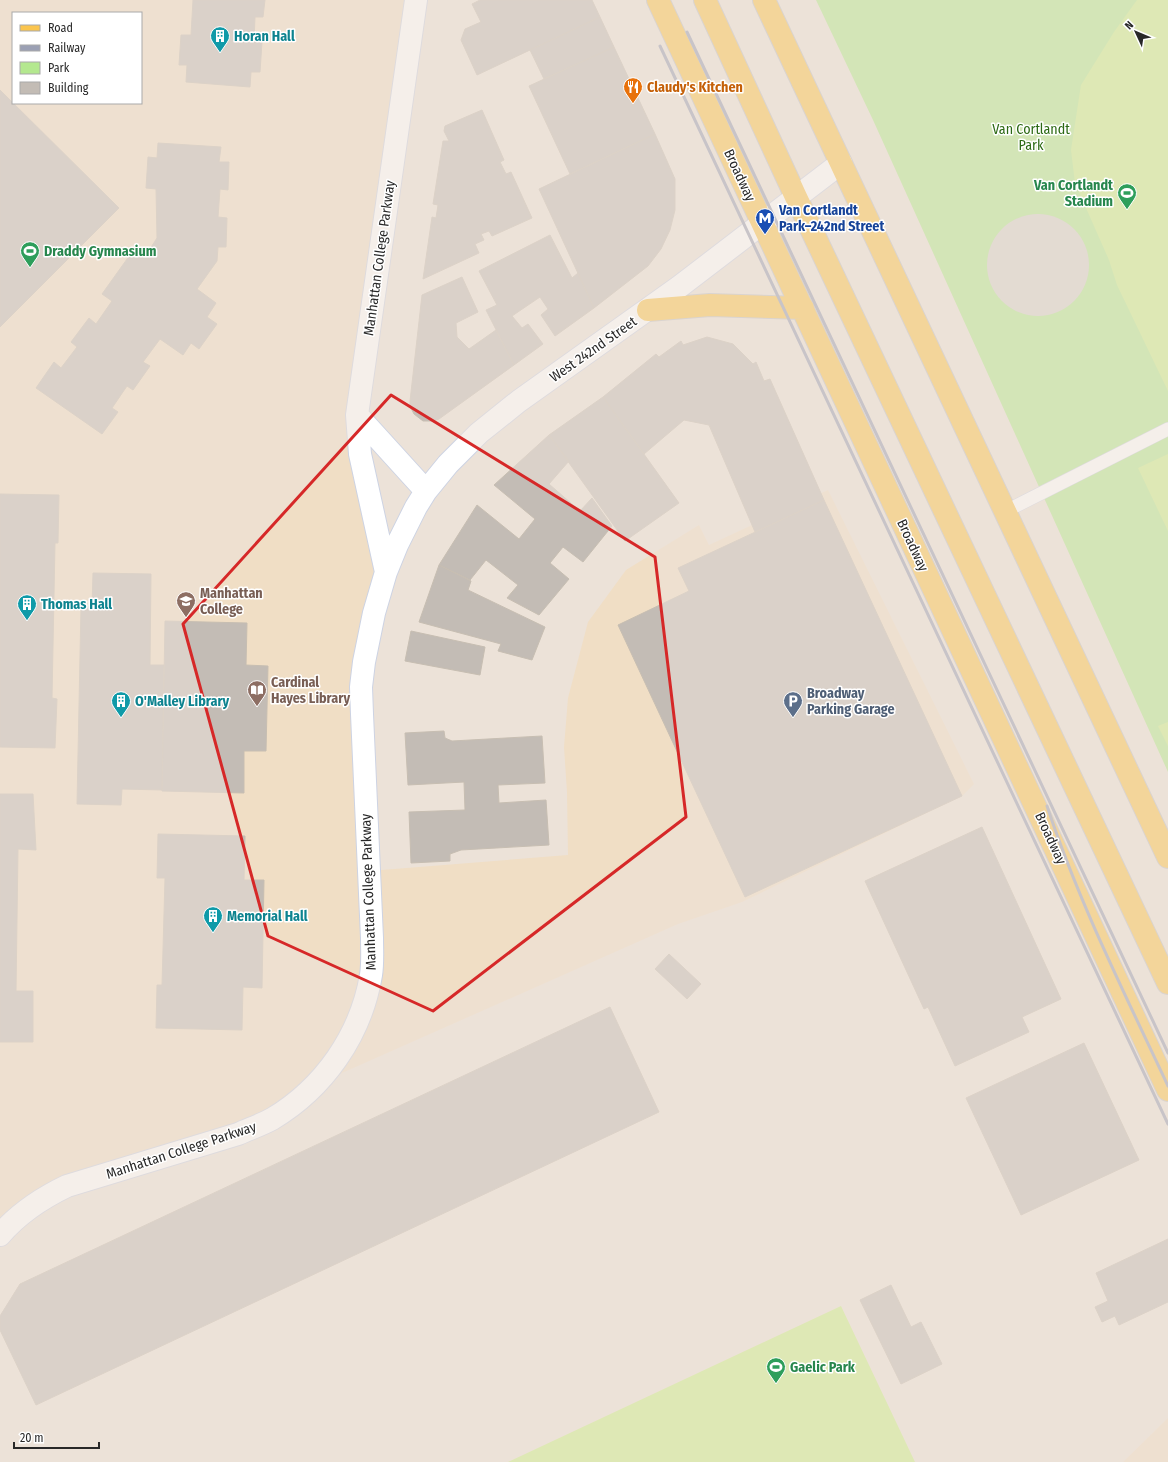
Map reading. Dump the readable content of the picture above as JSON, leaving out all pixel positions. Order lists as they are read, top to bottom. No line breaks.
{"streets":{"main road":["Broadway"],"street":["Manhattan College Parkway","West 242nd Street"]},"crossings":[["Broadway","West 242nd Street"],["Manhattan College Parkway","West 242nd Street"]],"parks":["Van Cortlandt Park"],"places":{"building":["Horan Hall","Thomas Hall","O'Malley Library","Memorial Hall"],"restaurant":["Claudy's Kitchen"],"sports":["Van Cortlandt Stadium","Draddy Gymnasium","Gaelic Park"],"metro station":["Van Cortlandt Park–242nd Street"],"school or university":["Manhattan College"],"library":["Cardinal Hayes Library"],"parking":["Broadway Parking Garage"]},"legend":["Road","Railway","Park","Building"],"scale_bar":"20 m","north":"top left"}
